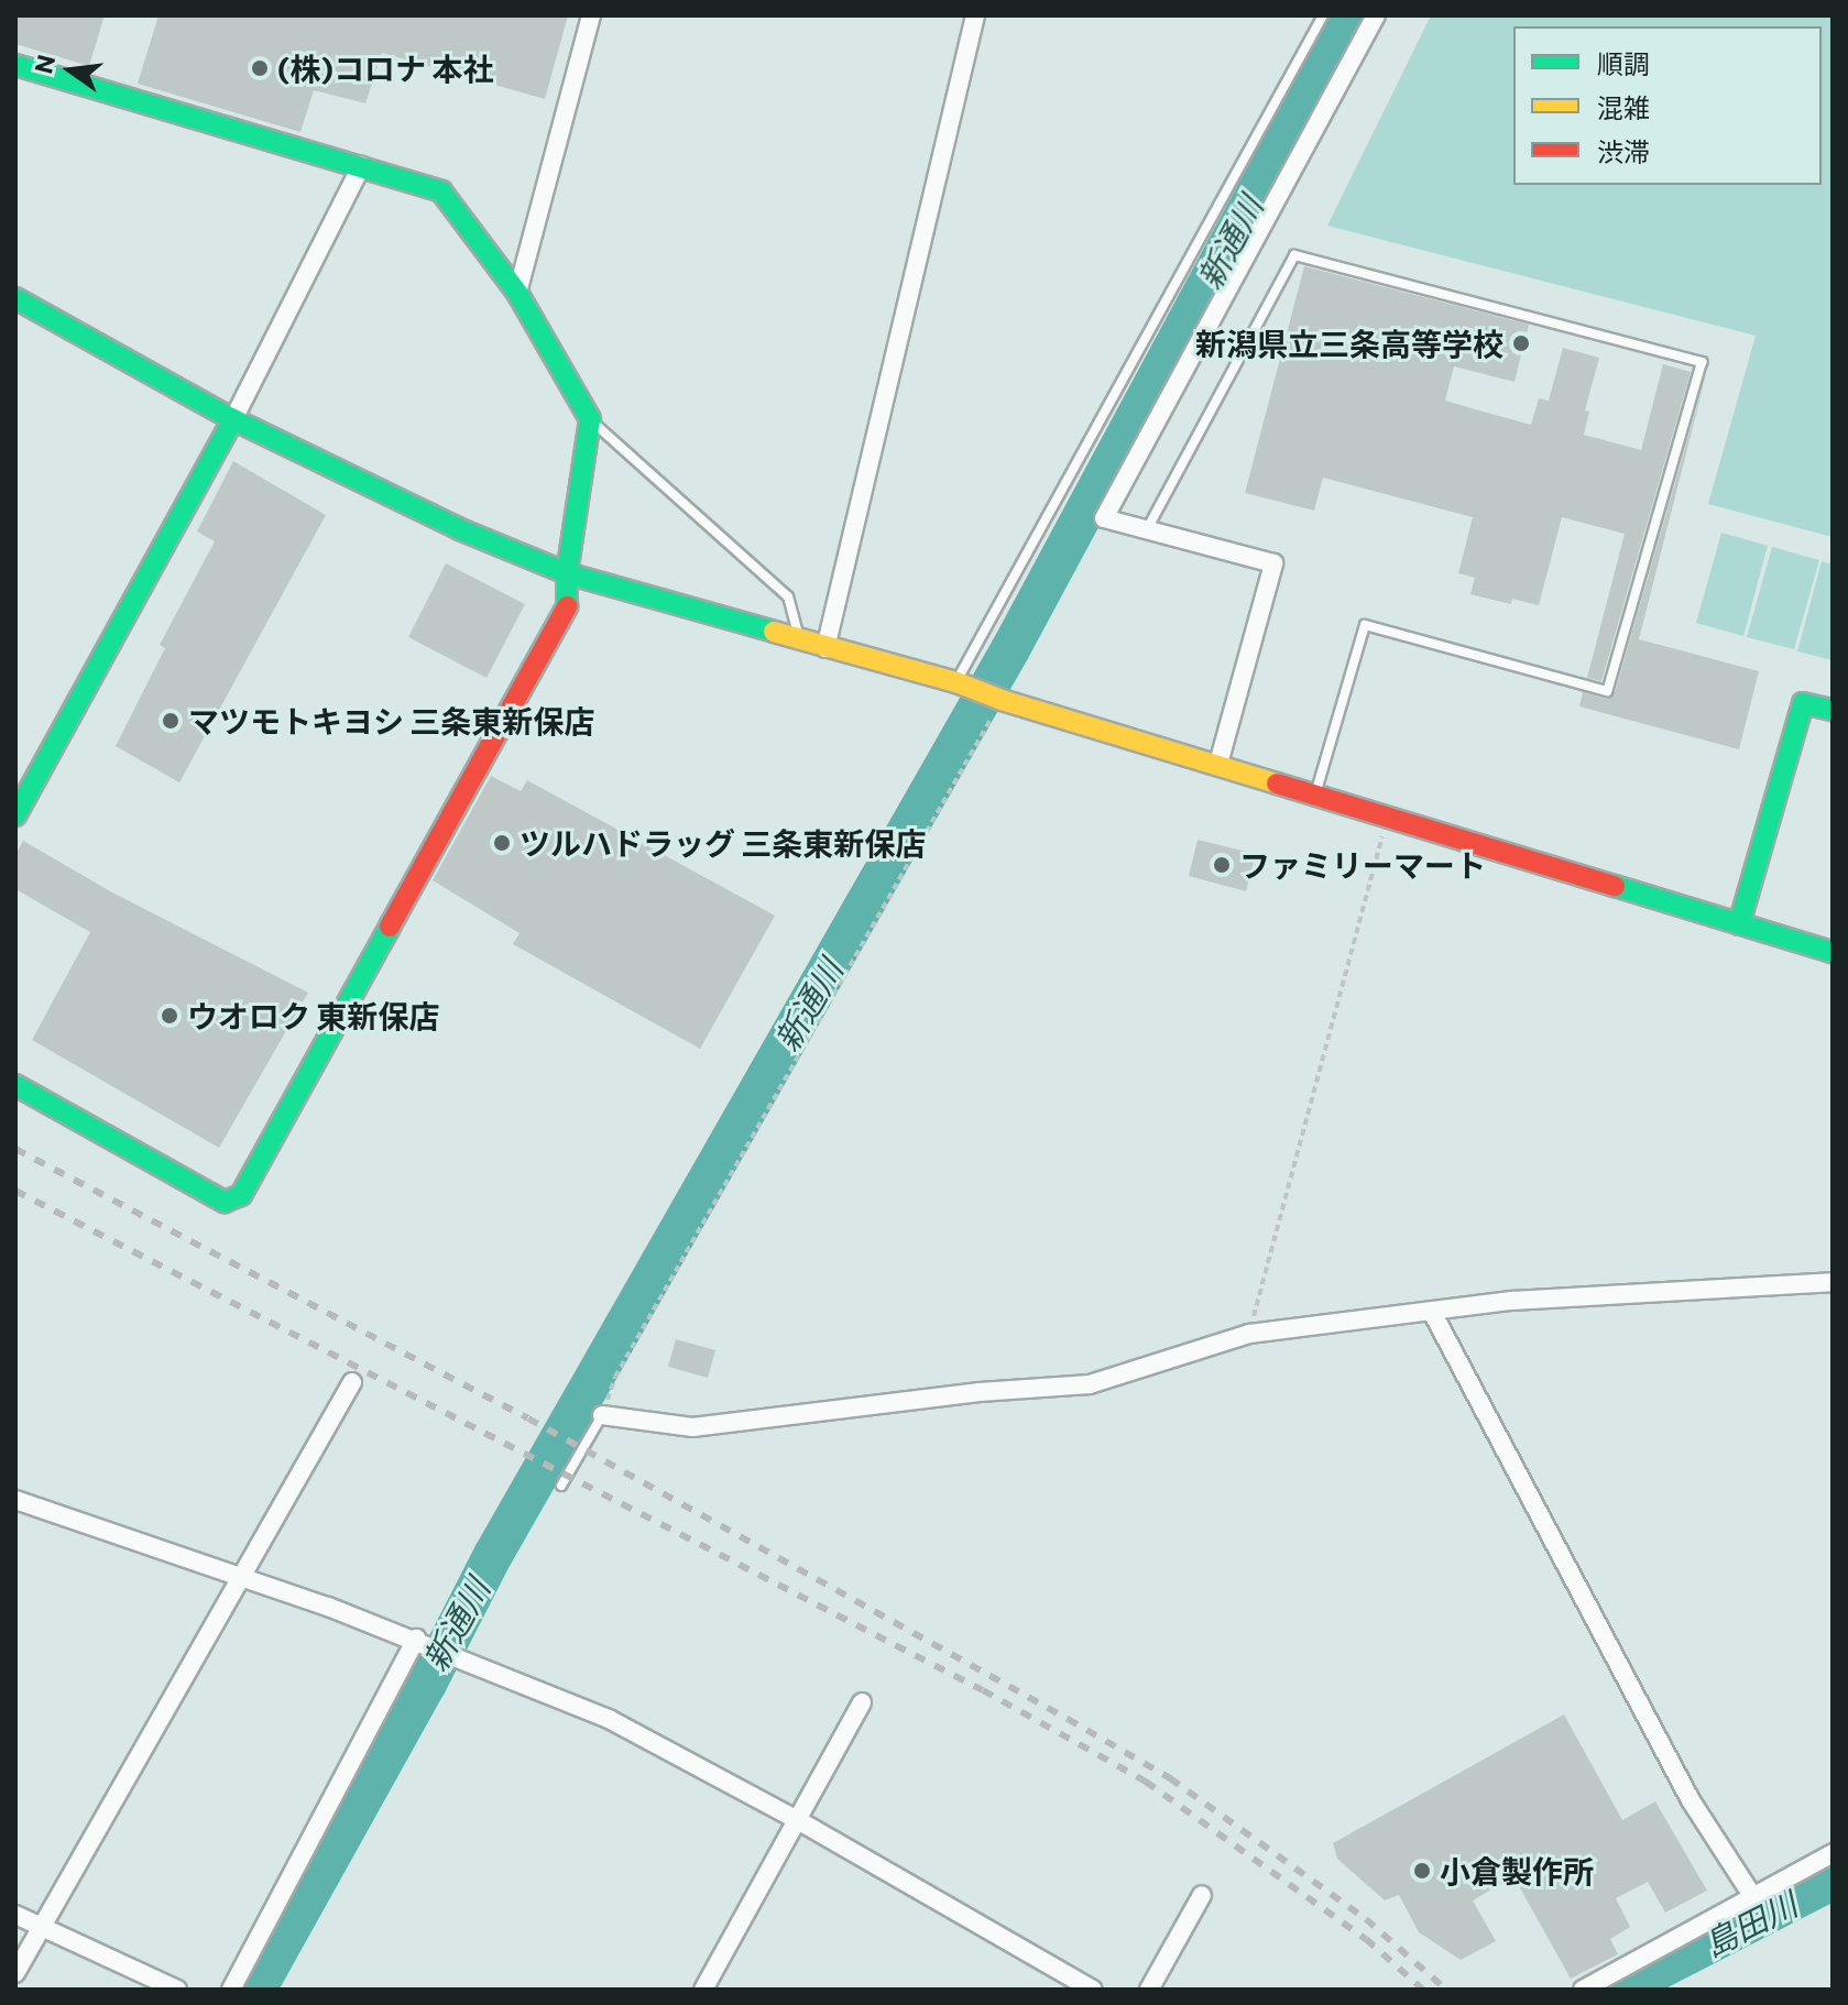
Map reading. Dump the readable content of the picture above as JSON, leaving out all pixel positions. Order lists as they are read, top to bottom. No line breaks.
{"water":["新通川","島田川"],"places":["(株)コロナ 本社","新潟県立三条高等学校","マツモトキヨシ 三条東新保店","ツルハドラッグ 三条東新保店","ファミリーマート","ウオロク 東新保店","小倉製作所"],"legend":["順調","混雑","渋滞"],"north":"left"}
